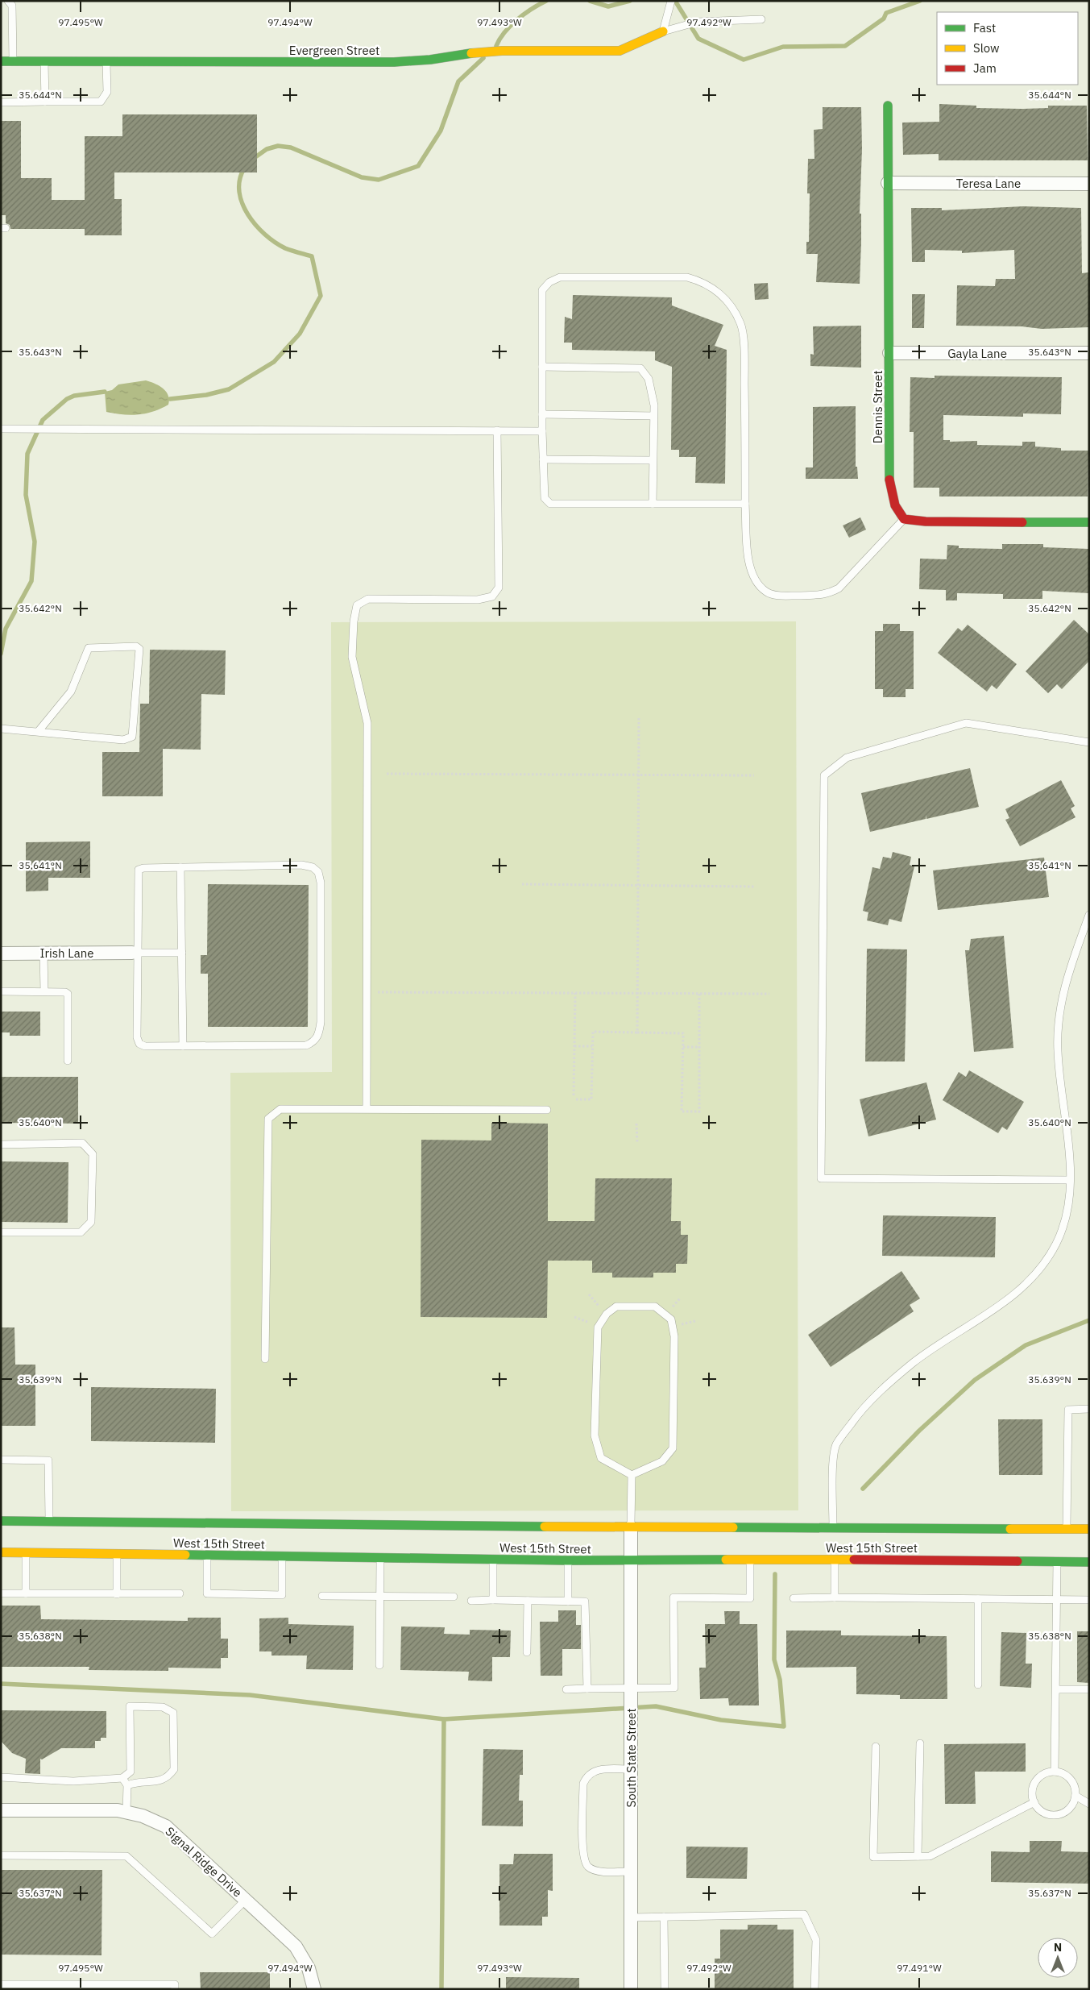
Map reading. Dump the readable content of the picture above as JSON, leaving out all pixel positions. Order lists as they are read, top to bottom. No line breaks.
{"streets":{"main road":["Evergreen Street","Dennis Street","West 15th Street"],"street":["Teresa Lane","Gayla Lane","Irish Lane","South State Street","Signal Ridge Drive"]},"crossings":[["Teresa Lane","Dennis Street"],["Gayla Lane","Dennis Street"],["West 15th Street","South State Street"]],"legend":["Fast","Slow","Jam"],"north":"top","coordinates":["97.495°W","97.494°W","97.493°W","97.492°W","35.644°N","35.643°N","35.642°N","35.641°N","35.640°N","35.639°N","35.638°N","35.637°N","97.491°W"]}
